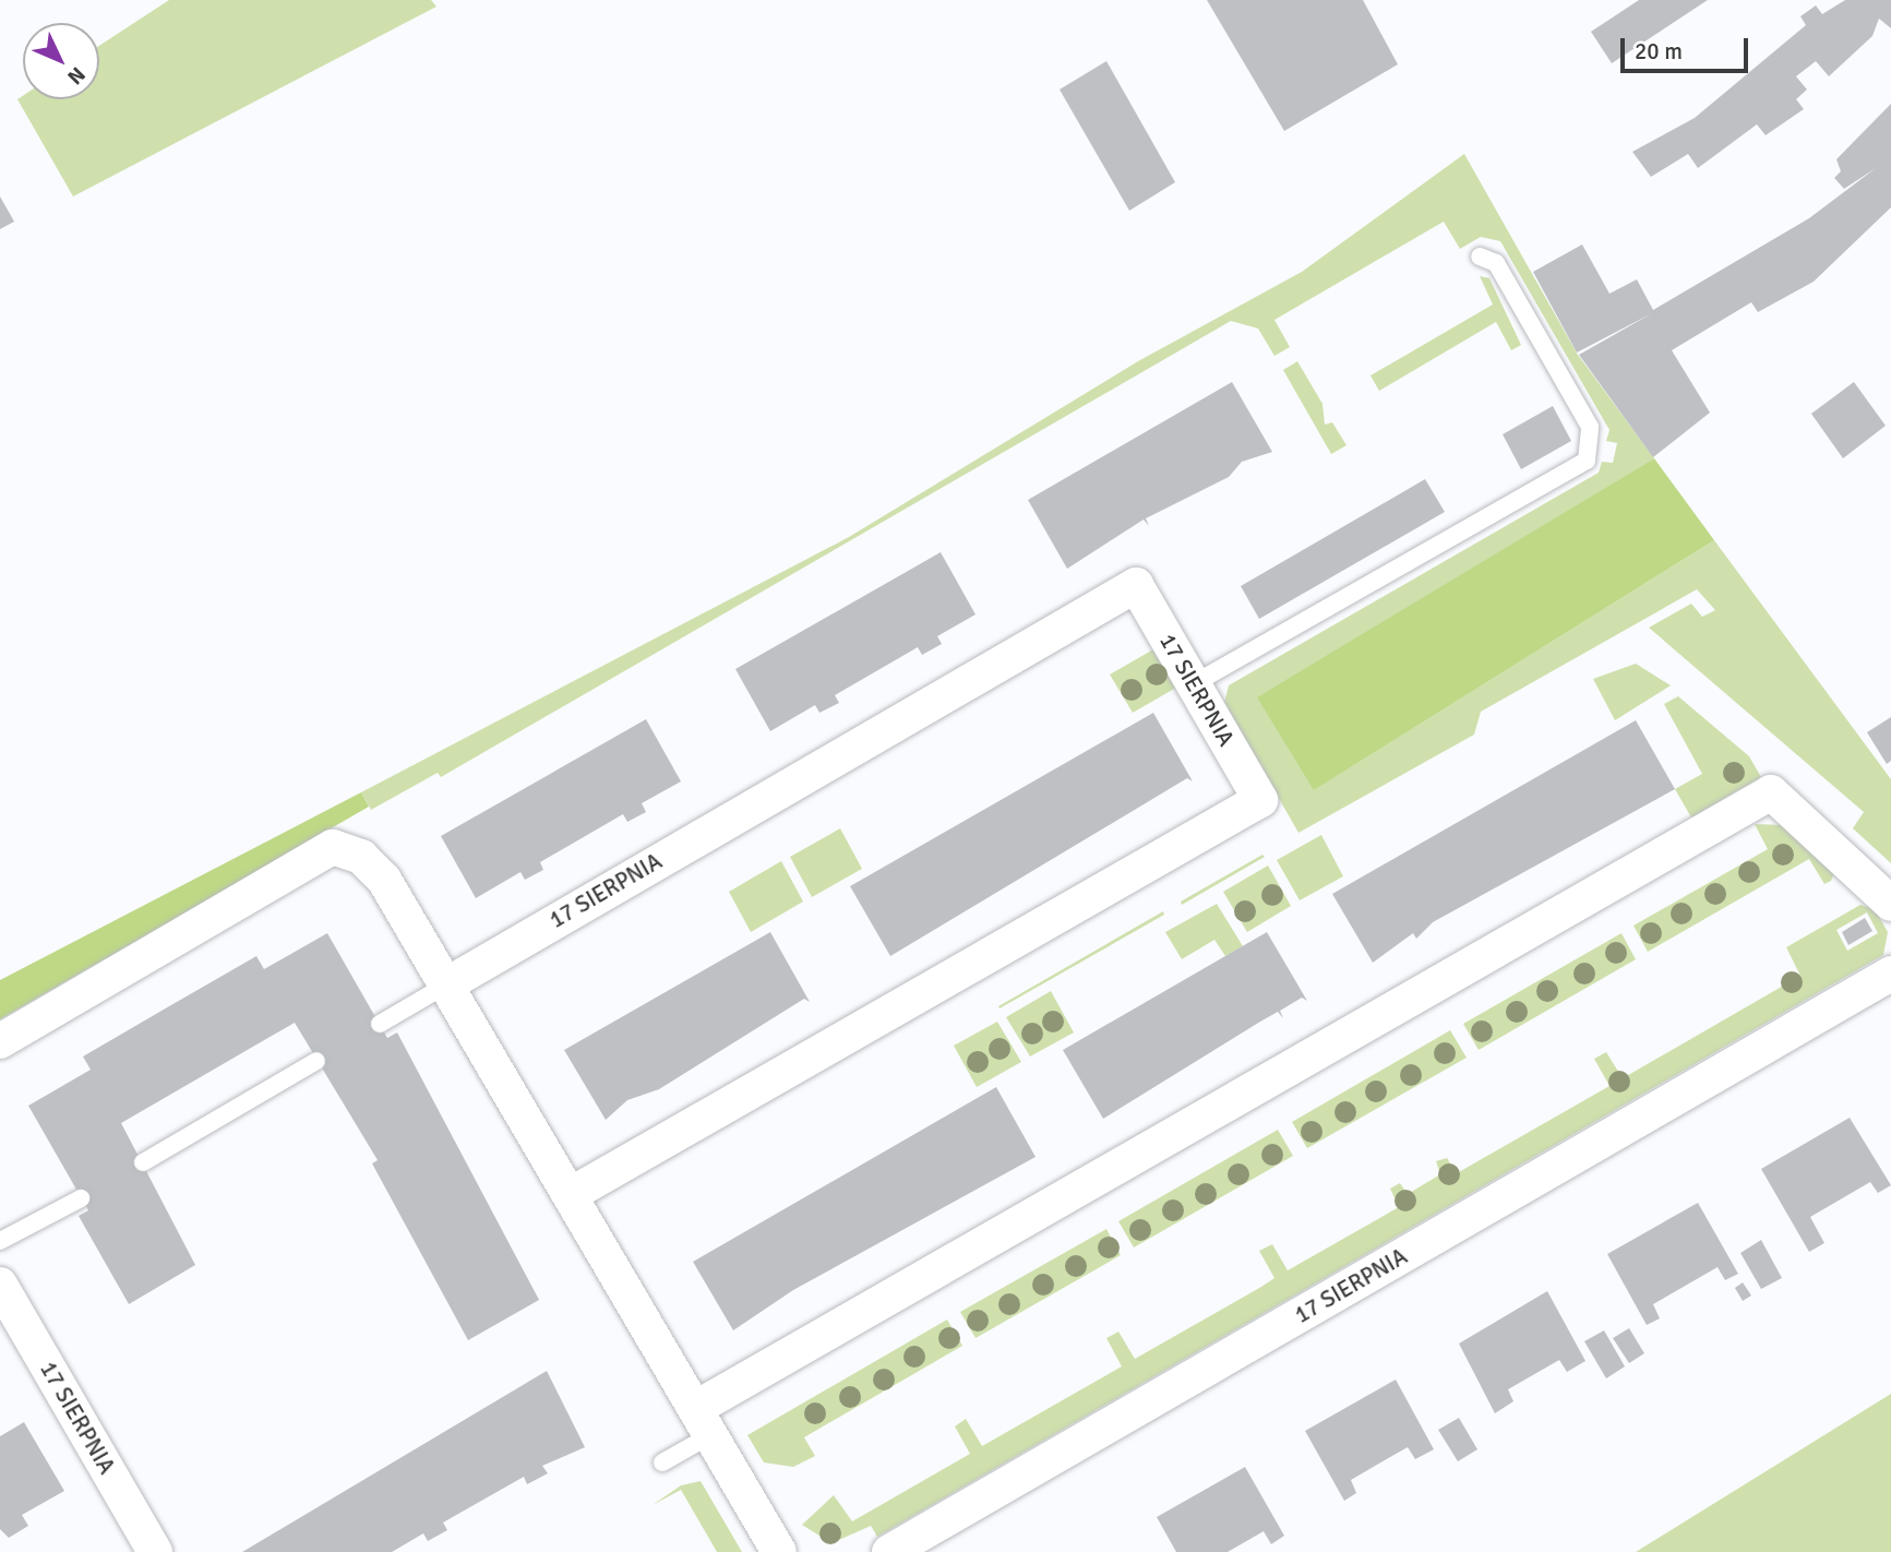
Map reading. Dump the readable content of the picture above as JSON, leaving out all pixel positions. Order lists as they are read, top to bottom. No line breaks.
{"streets":{"street":["17 SIERPNIA"]},"scale_bar":"20 m","north":"bottom right"}
